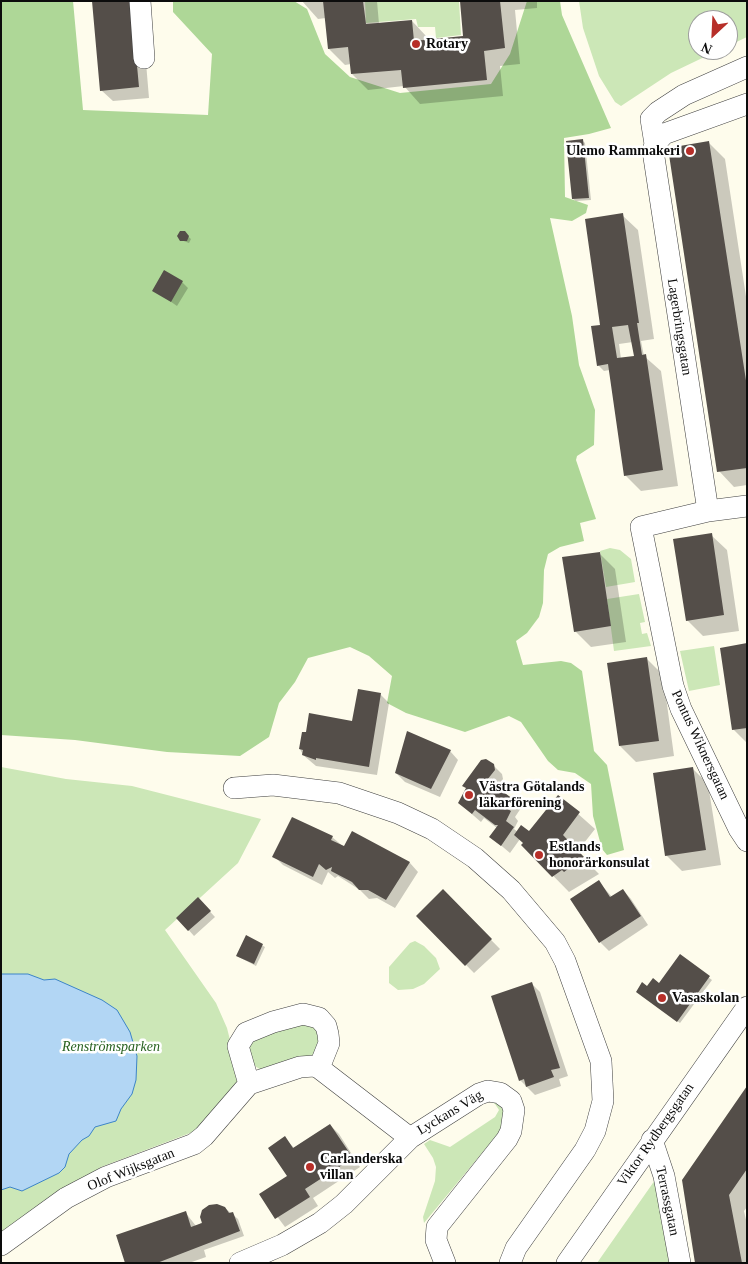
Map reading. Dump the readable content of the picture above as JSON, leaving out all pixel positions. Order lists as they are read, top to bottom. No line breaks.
{"streets":{"street":["Lagerbringsgatan","Pontus Wiknersgatan","Lyckans Väg","Viktor Rydbergsgatan","Olof Wijksgatan","Terrassgatan"]},"crossings":[["Lagerbringsgatan","Pontus Wiknersgatan"],["Viktor Rydbergsgatan","Terrassgatan"]],"parks":["Renströmsparken"],"places":["Rotary","Ulemo Rammakeri","Västra Götalands läkarförening","Estlands honorärkonsulat","Vasaskolan","Carlanderska villan"],"north":"bottom left"}
